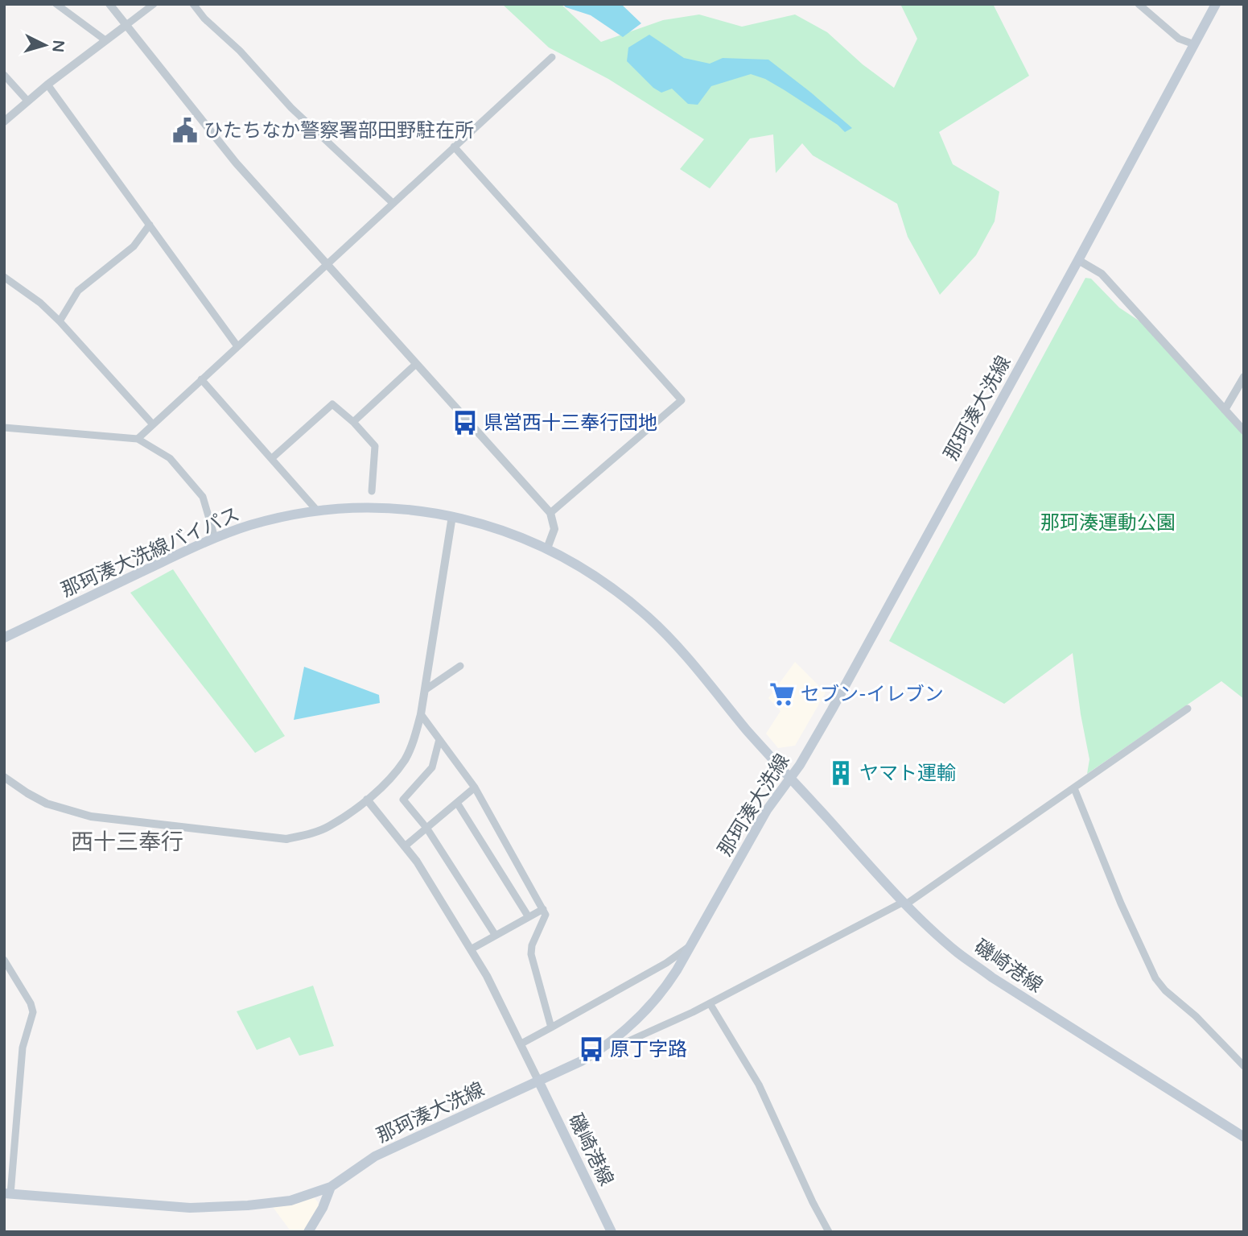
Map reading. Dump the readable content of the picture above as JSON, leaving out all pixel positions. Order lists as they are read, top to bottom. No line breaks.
{"streets":{"main road":["那珂湊大洗線","那珂湊大洗線バイパス","磯崎港線"]},"crossings":[["那珂湊大洗線","那珂湊大洗線バイパス"],["那珂湊大洗線","磯崎港線"],["那珂湊大洗線バイパス","磯崎港線"]],"districts":["西十三奉行"],"parks":["那珂湊運動公園"],"places":{"public building":["ひたちなか警察署部田野駐在所"],"bus stop":["県営西十三奉行団地","原丁字路"],"supermarket":["セブン-イレブン"],"building":["ヤマト運輸"]},"north":"right"}
